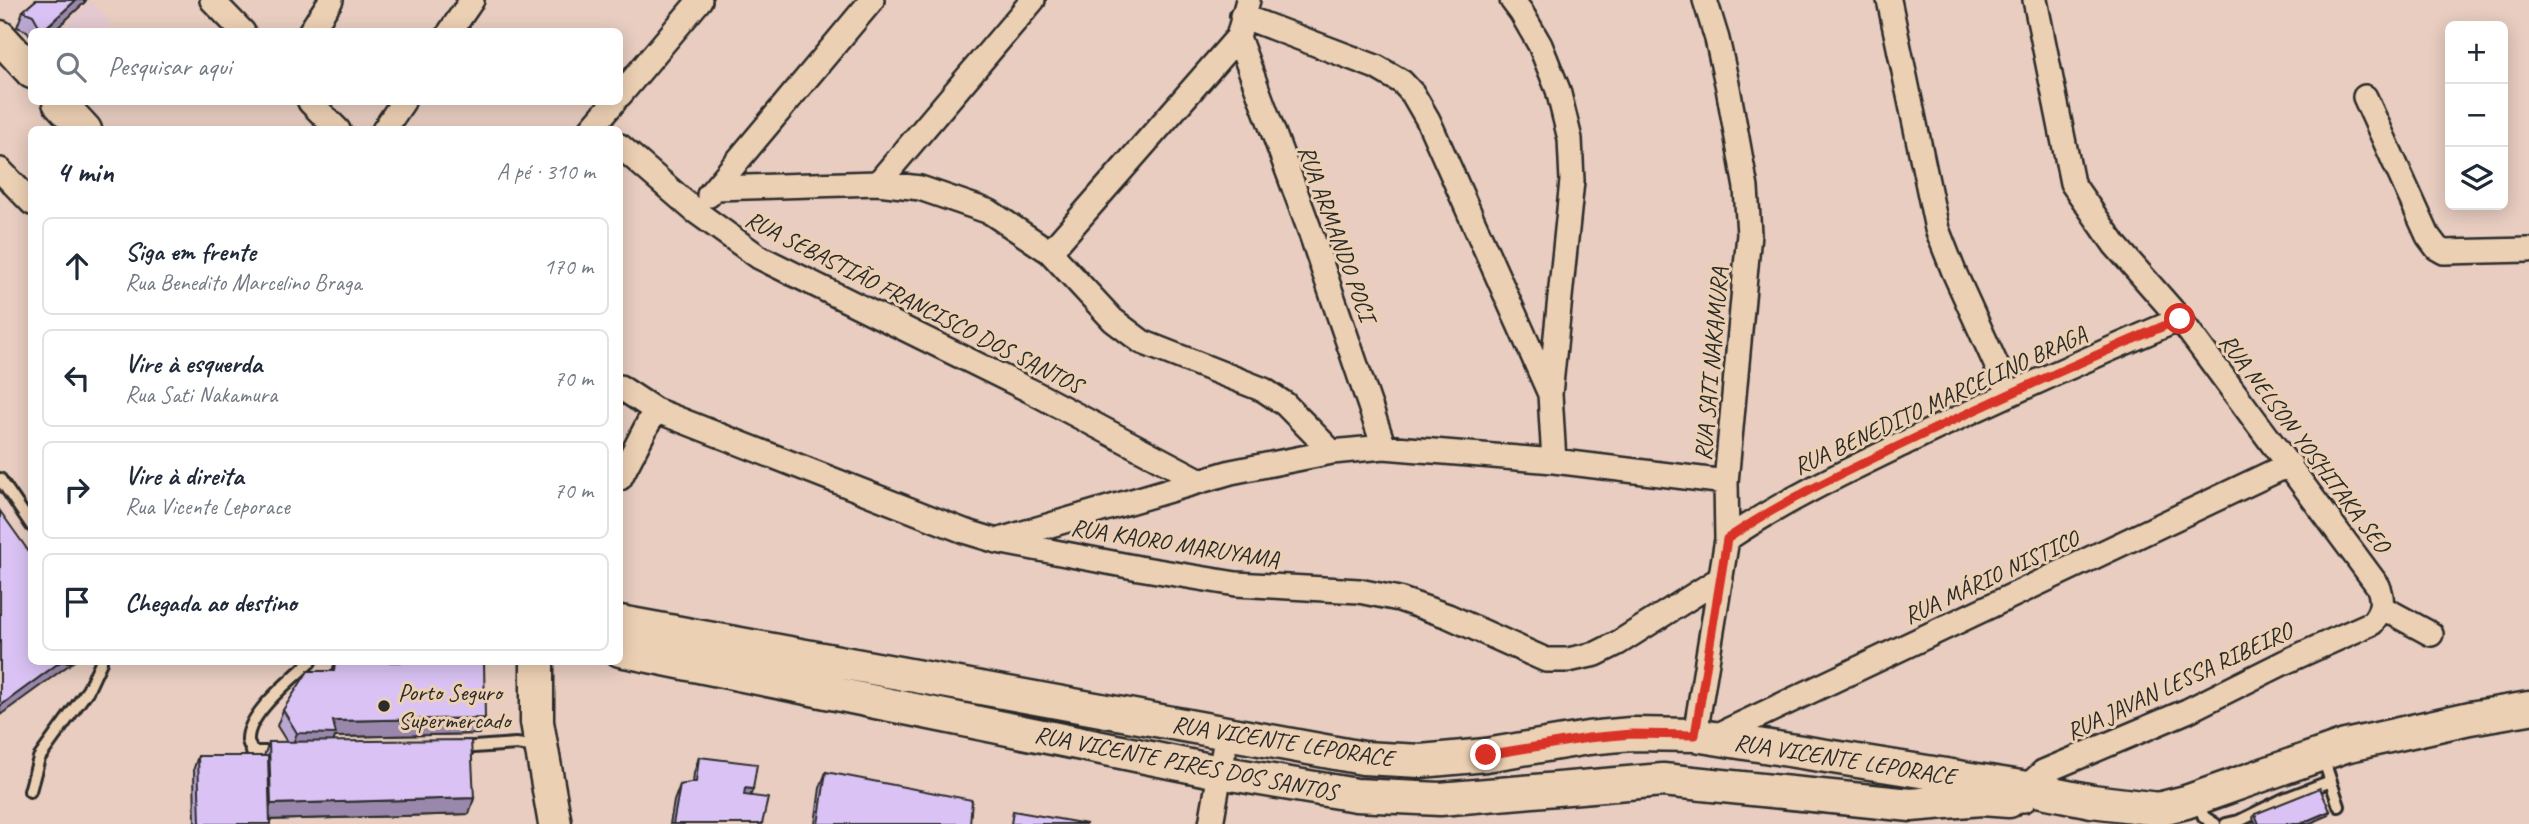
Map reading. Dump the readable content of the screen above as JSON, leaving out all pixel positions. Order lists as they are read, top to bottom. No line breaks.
{"streets":{"main road":["RUA VICENTE LEPORACE","RUA VICENTE PIRES DOS SANTOS"],"street":["RUA ARMANDO POCI","RUA SEBASTIÃO FRANCISCO DOS SANTOS","RUA SATI NAKAMURA","RUA BENEDITO MARCELINO BRAGA","RUA NELSON YOSHITAKA SEO","RUA KAORO MARUYAMA","RUA MÁRIO NISTICO","RUA JAVAN LESSA RIBEIRO"]},"crossings":[["RUA SATI NAKAMURA","RUA BENEDITO MARCELINO BRAGA"],["RUA SATI NAKAMURA","RUA KAORO MARUYAMA"],["RUA SATI NAKAMURA","RUA MÁRIO NISTICO"],["RUA SATI NAKAMURA","RUA VICENTE LEPORACE"],["RUA BENEDITO MARCELINO BRAGA","RUA NELSON YOSHITAKA SEO"],["RUA NELSON YOSHITAKA SEO","RUA MÁRIO NISTICO"],["RUA NELSON YOSHITAKA SEO","RUA JAVAN LESSA RIBEIRO"],["RUA MÁRIO NISTICO","RUA VICENTE LEPORACE"],["RUA JAVAN LESSA RIBEIRO","RUA VICENTE LEPORACE"],["RUA JAVAN LESSA RIBEIRO","RUA VICENTE PIRES DOS SANTOS"],["RUA VICENTE LEPORACE","RUA VICENTE PIRES DOS SANTOS"]],"places":["Porto Seguro Supermercado"],"page":{"map_buttons":["+","−"],"search":"Pesquisar aqui","heading":["4 min","A pé · 310 m"],"list":[["Siga em frente","Rua Benedito Marcelino Braga","170 m"],["Vire à esquerda","Rua Sati Nakamura","70 m"],["Vire à direita","Rua Vicente Leporace","70 m"],"Chegada ao destino"]}}
